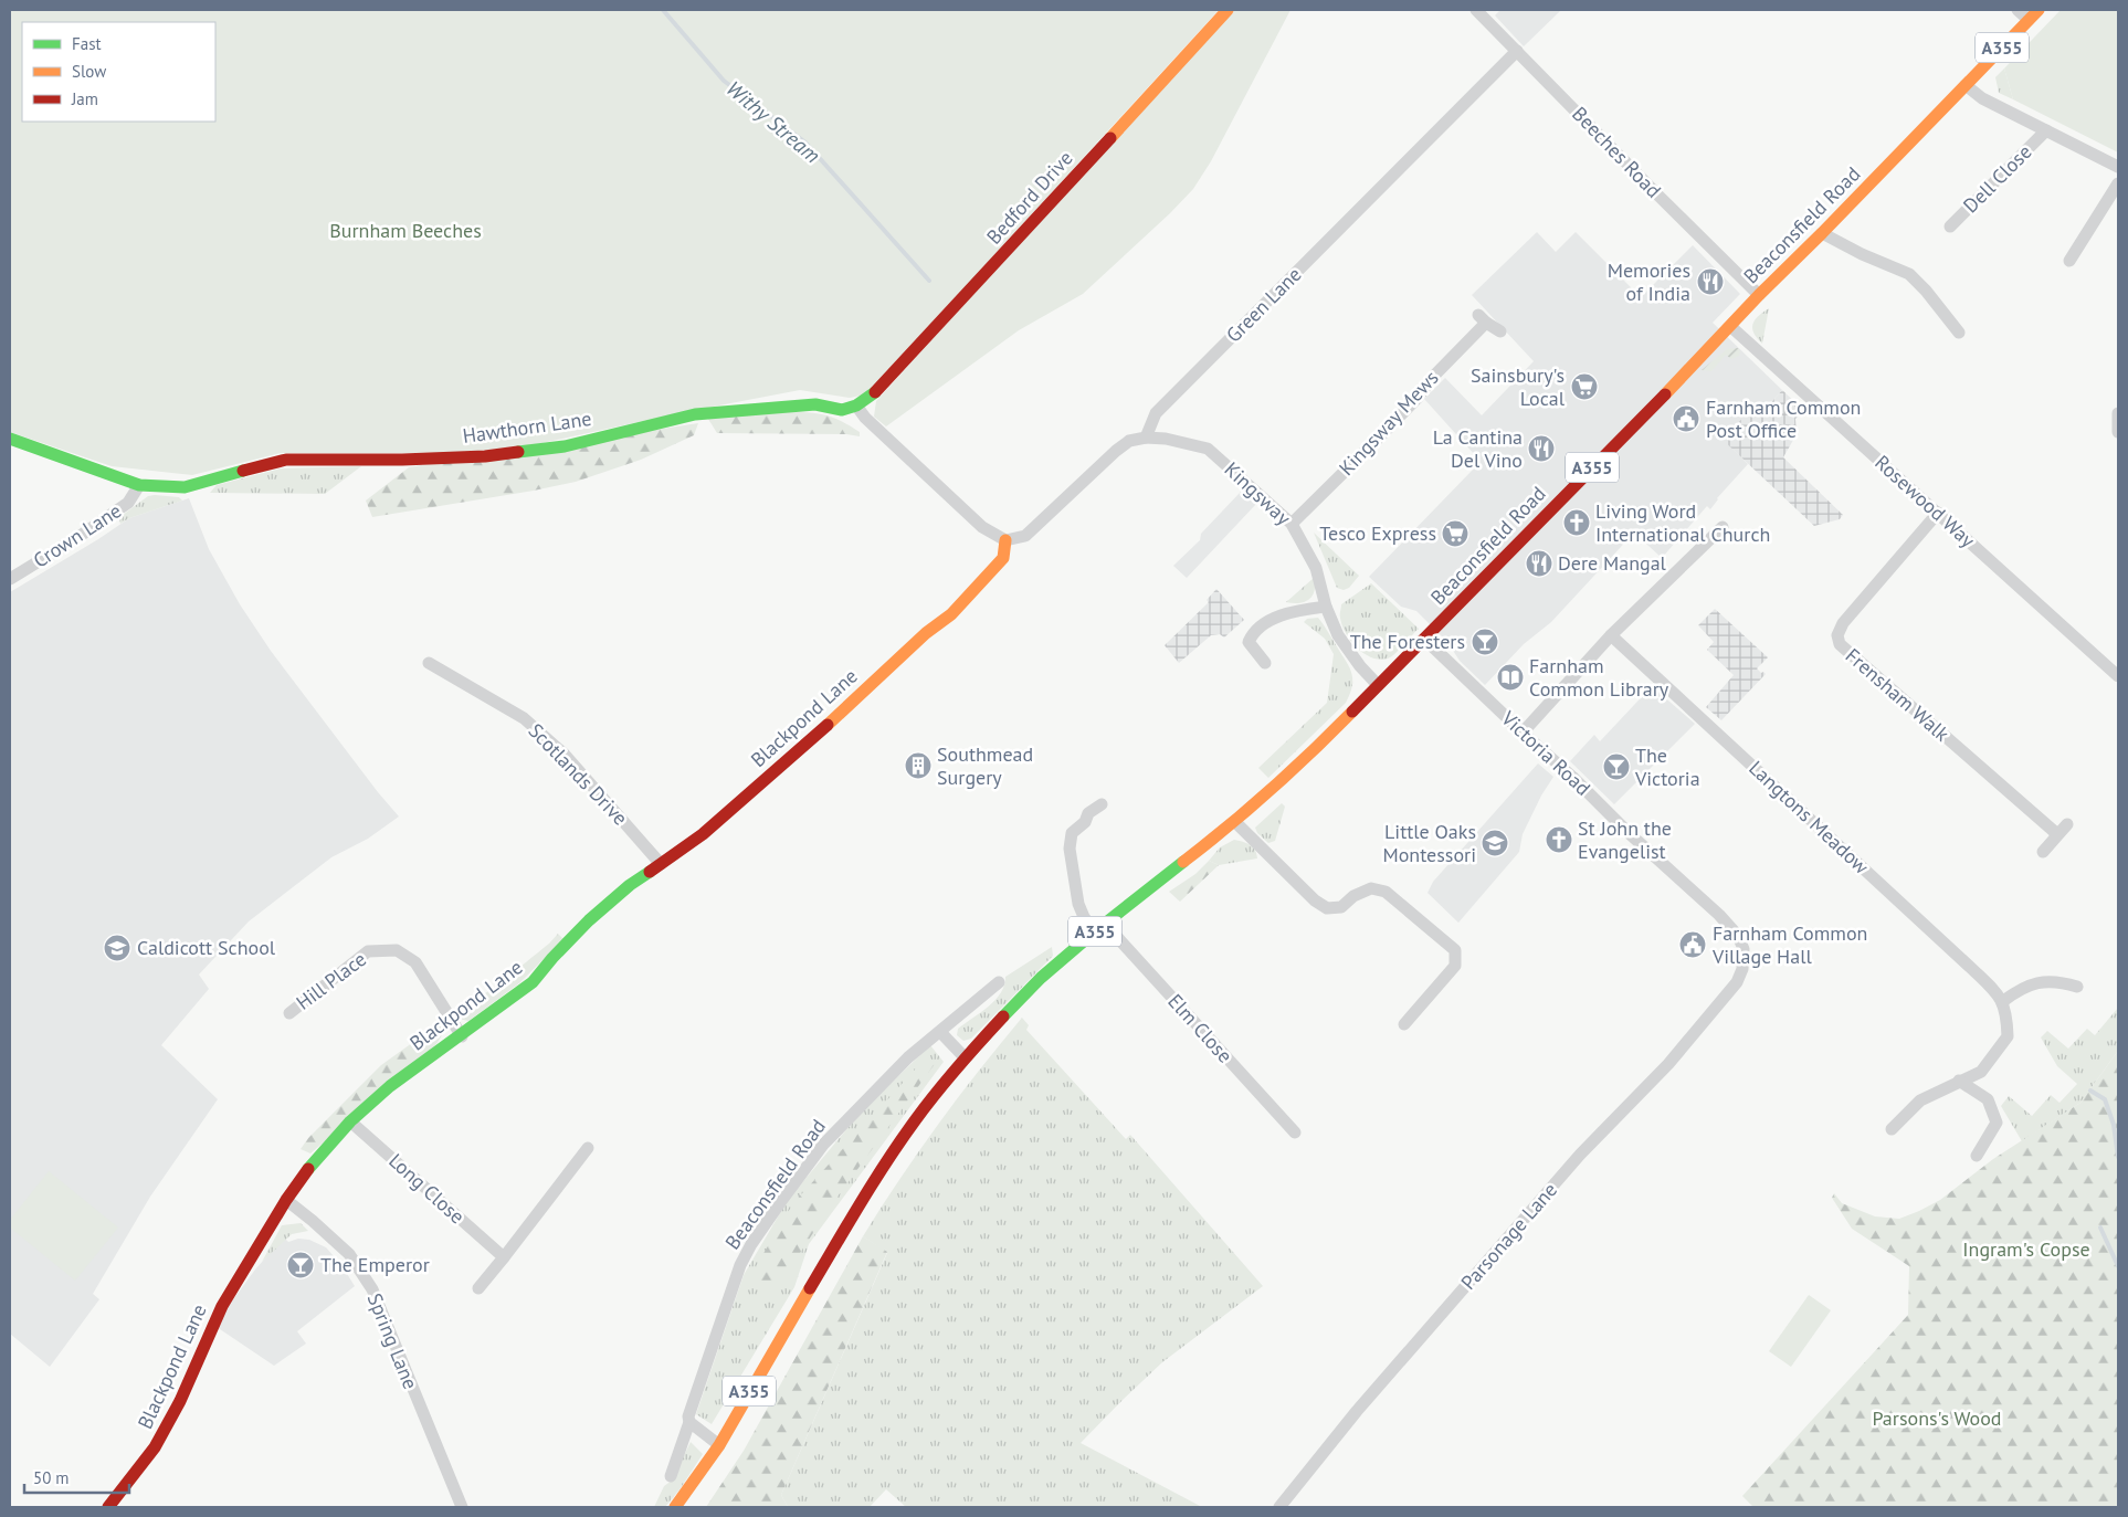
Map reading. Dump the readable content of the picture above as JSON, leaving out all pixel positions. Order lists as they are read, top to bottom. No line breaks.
{"streets":{"street":["A355","Beeches Road","Dell Close","Bedford Drive","Beaconsfield Road","Green Lane","Kingsway Mews","Hawthorn Lane","Kingsway","Rosewood Way","Crown Lane","Frensham Walk","Blackpond Lane","Victoria Road","Scotlands Drive","Langtons Meadow","Hill Place","Elm Close","Long Close","Parsonage Lane","Spring Lane"]},"crossings":[["Beeches Road","Beaconsfield Road"],["Beeches Road","Green Lane"],["Bedford Drive","Hawthorn Lane"],["Beaconsfield Road","Kingsway"],["Beaconsfield Road","Rosewood Way"],["Beaconsfield Road","Victoria Road"],["Beaconsfield Road","Elm Close"],["Green Lane","Kingsway"],["Kingsway Mews","Kingsway"],["Hawthorn Lane","Crown Lane"],["Rosewood Way","Frensham Walk"],["Blackpond Lane","Scotlands Drive"],["Blackpond Lane","Hill Place"],["Blackpond Lane","Long Close"],["Blackpond Lane","Spring Lane"],["Victoria Road","Parsonage Lane"]],"water":["Withy Stream"],"parks":["Burnham Beeches","Ingram's Copse","Parsons's Wood"],"places":{"restaurant":["Memories of India","La Cantina Del Vino","Dere Mangal"],"supermarket":["Sainsbury's Local","Tesco Express"],"public building":["Farnham Common Post Office","Farnham Common Village Hall"],"church":["Living Word International Church","St John the Evangelist"],"bar":["The Foresters","The Victoria","The Emperor"],"library":["Farnham Common Library"],"building":["Southmead Surgery"],"school or university":["Little Oaks Montessori","Caldicott School"]},"legend":["Fast","Slow","Jam"],"scale_bar":"50 m"}
